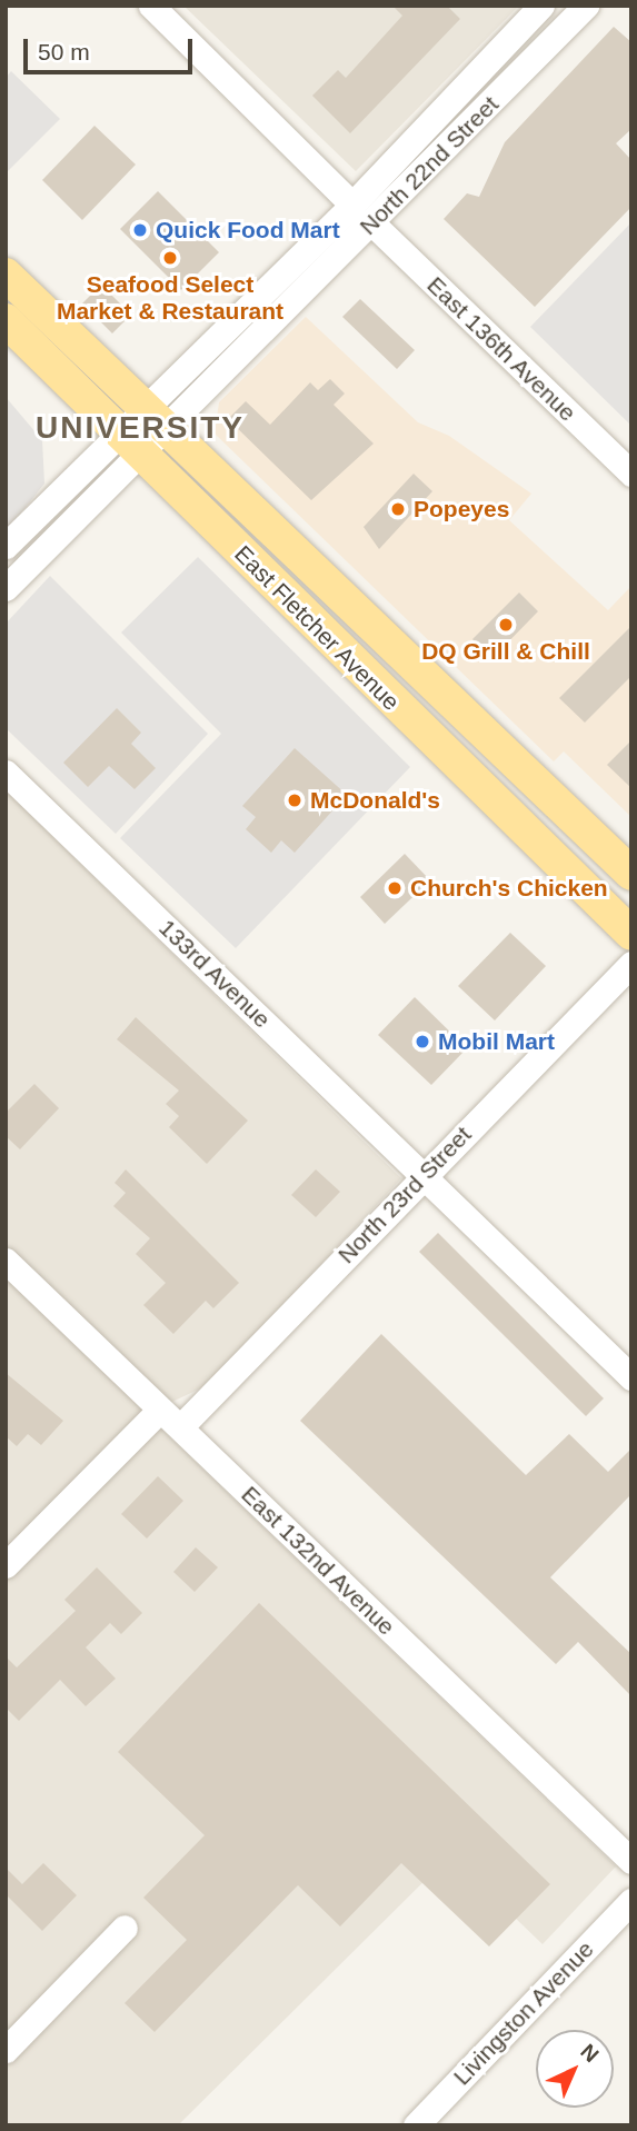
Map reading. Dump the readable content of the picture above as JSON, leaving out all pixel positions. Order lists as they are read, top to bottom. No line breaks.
{"streets":{"main road":["East Fletcher Avenue"],"street":["North 22nd Street","East 136th Avenue","133rd Avenue","North 23rd Street","East 132nd Avenue","Livingston Avenue"]},"crossings":[["North 22nd Street","East 136th Avenue"],["North 22nd Street","East Fletcher Avenue"],["133rd Avenue","North 23rd Street"],["North 23rd Street","East 132nd Avenue"]],"districts":["UNIVERSITY"],"places":["Quick Food Mart","Seafood Select Market & Restaurant","Popeyes","DQ Grill & Chill","McDonald's","Church's Chicken","Mobil Mart"],"scale_bar":"50 m","north":"top right"}
